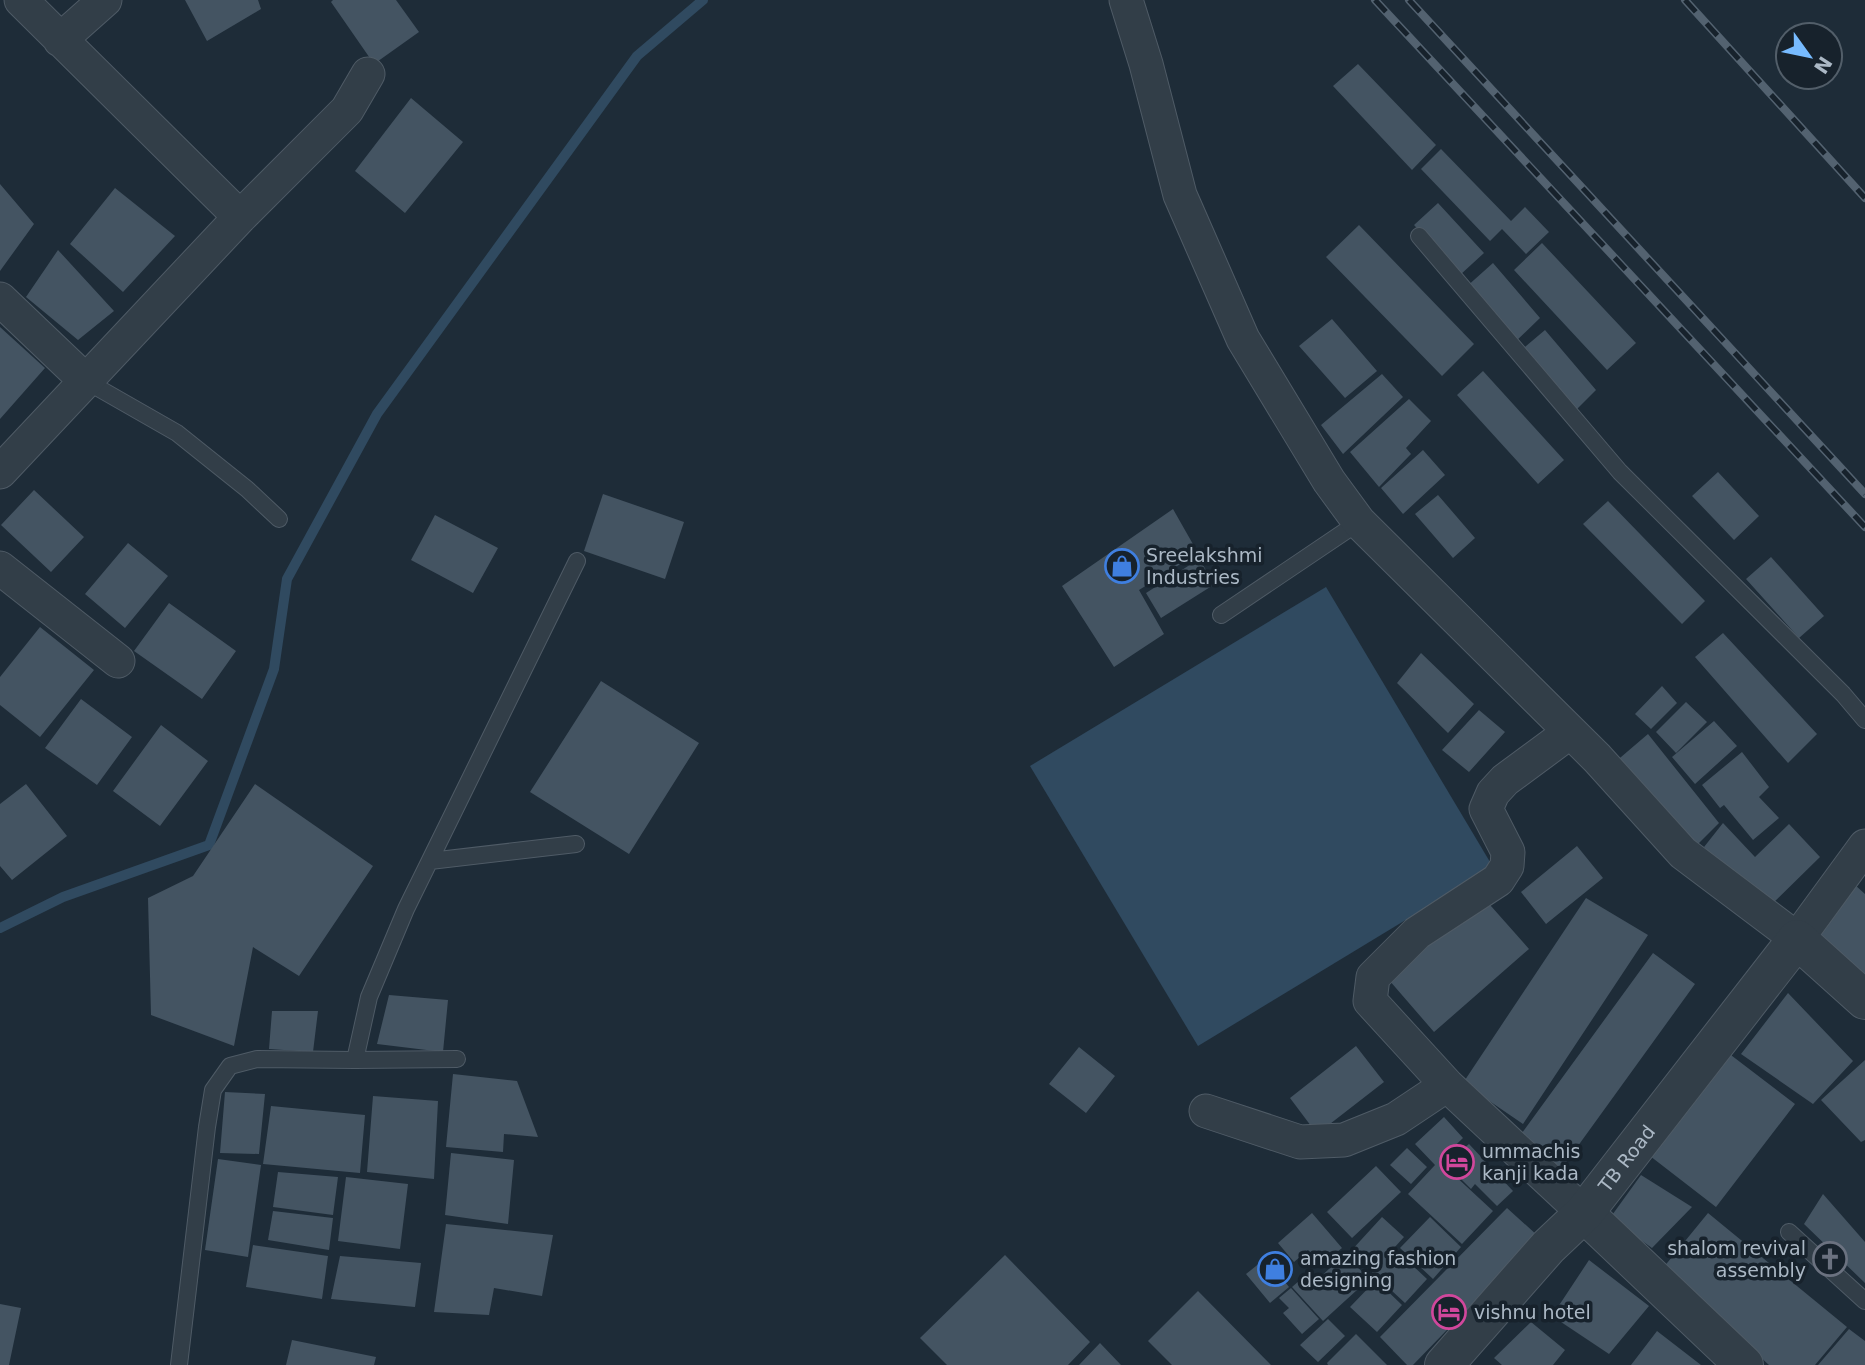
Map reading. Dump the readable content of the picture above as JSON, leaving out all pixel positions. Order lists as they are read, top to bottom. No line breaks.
{"streets":{"street":["TB Road"]},"places":{"shop":["Sreelakshmi Industries","amazing fashion designing"],"hotel":["ummachis kanji kada","vishnu hotel"],"church":["shalom revival assembly"]},"north":"bottom right"}
